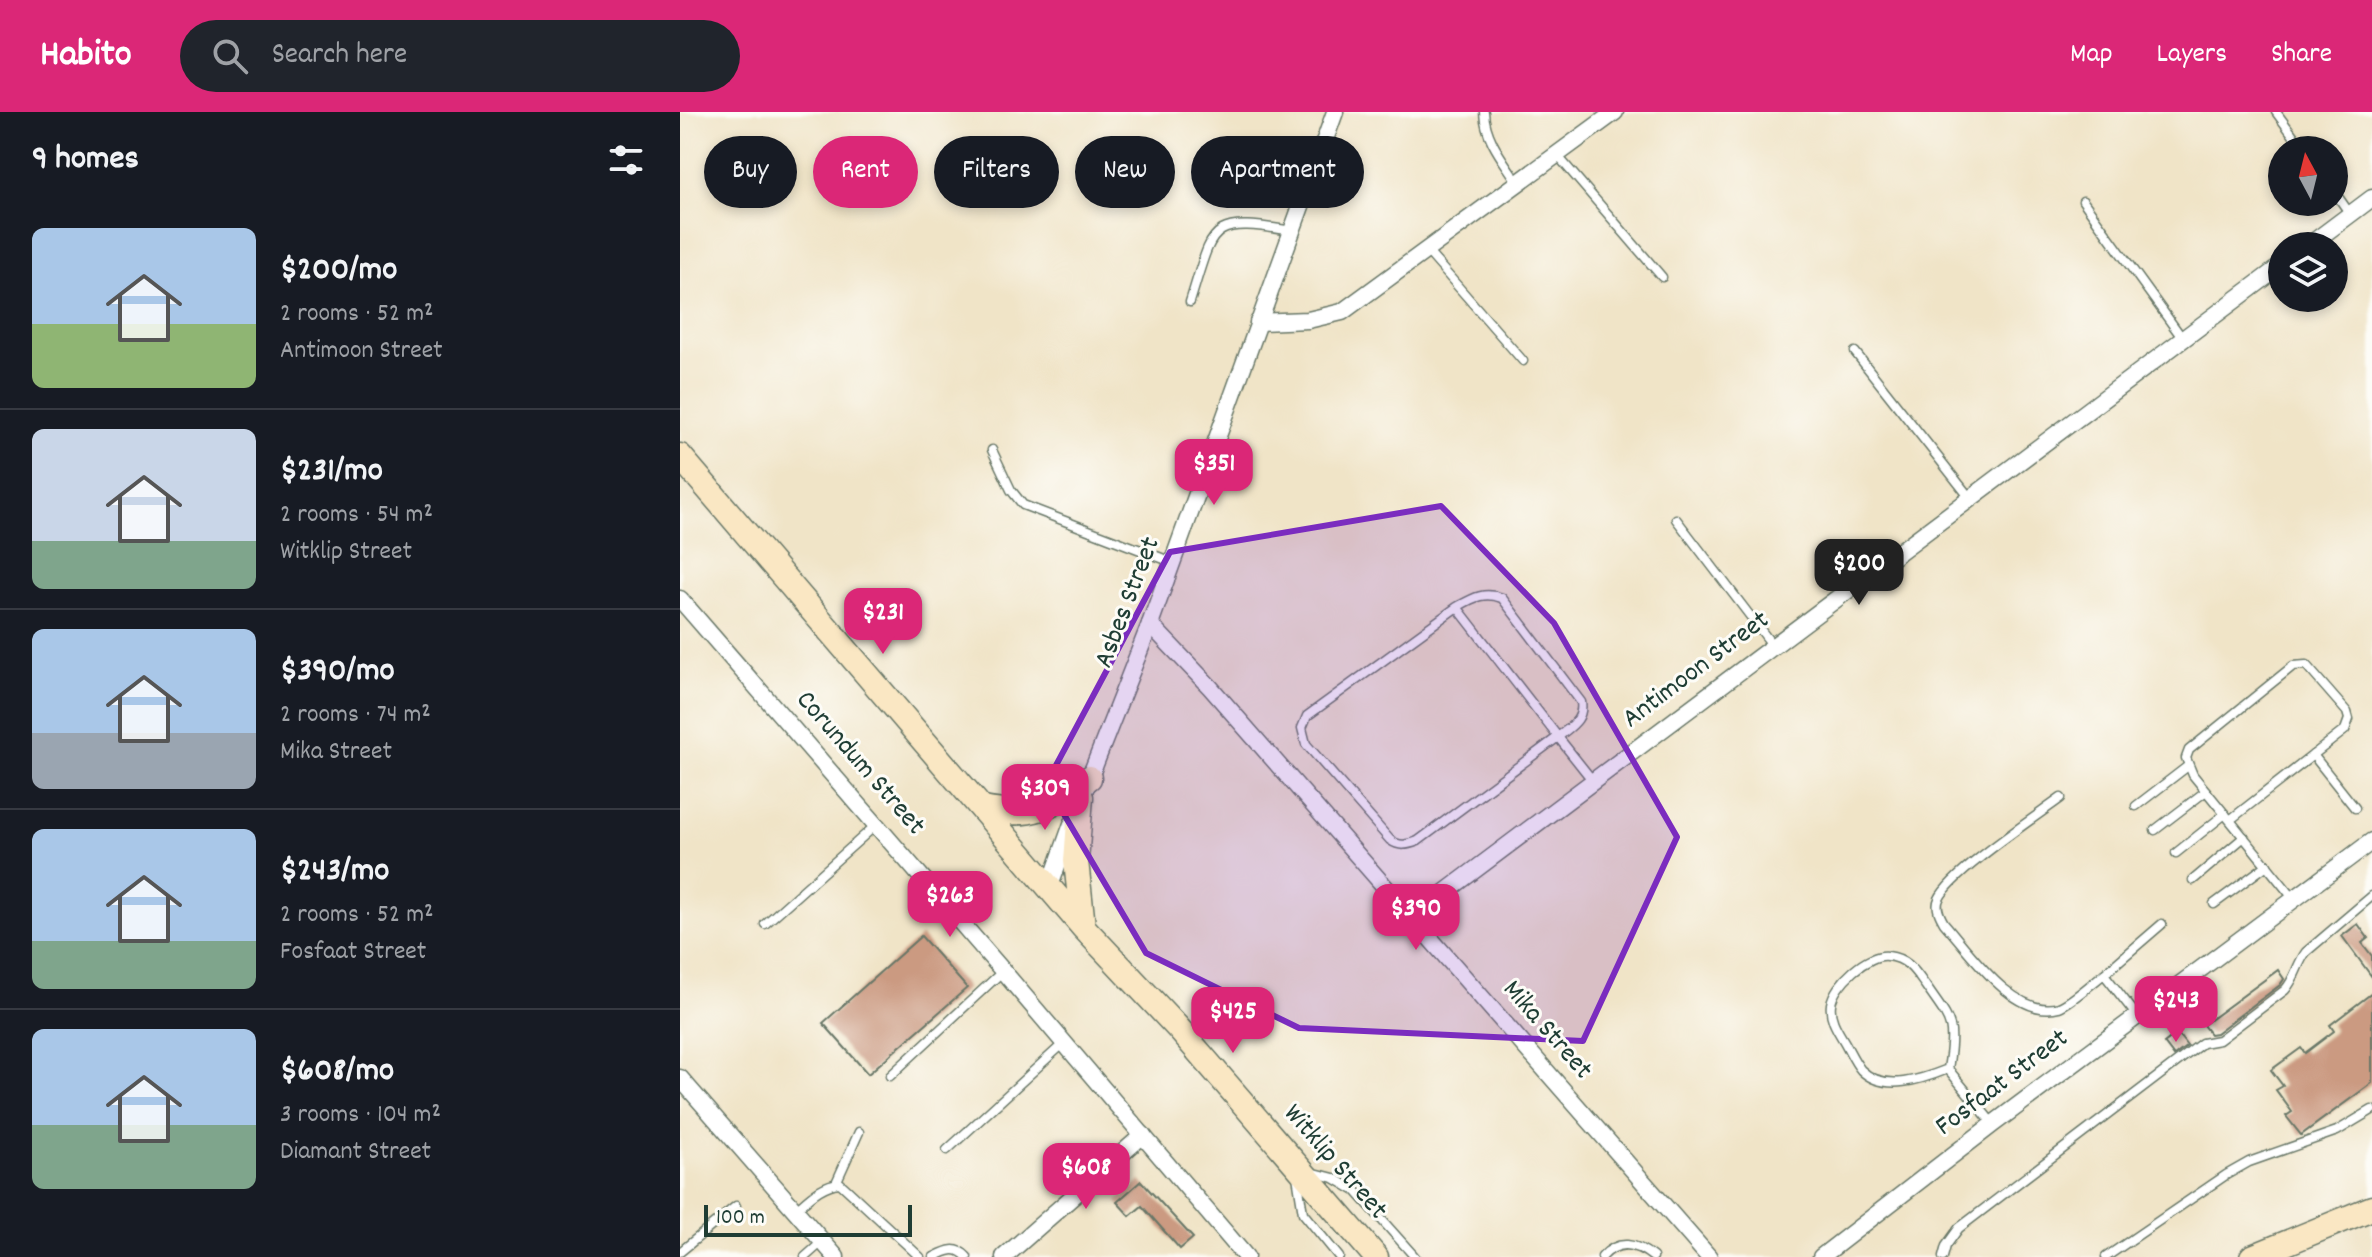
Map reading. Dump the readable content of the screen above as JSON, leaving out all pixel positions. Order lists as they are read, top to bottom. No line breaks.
{"streets":{"main road":["Witklip Street"],"street":["Asbes Street","Antimoon Street","Corundum Street","Mika Street","Fosfaat Street"]},"crossings":[["Asbes Street","Mika Street"],["Asbes Street","Witklip Street"],["Antimoon Street","Mika Street"]],"scale_bar":"100 m","north":"top","page":{"header":"Habito","search":"Search here","nav":["Map","Layers","Share"],"heading":"9 homes","chip":["Buy","Rent","Filters","New","Apartment"],"list":[{"name":"$200/mo","note":"2 rooms · 52 m² · Antimoon Street"},{"name":"$231/mo","note":"2 rooms · 54 m² · Witklip Street"},{"name":"$390/mo","note":"2 rooms · 74 m² · Mika Street"},{"name":"$243/mo","note":"2 rooms · 52 m² · Fosfaat Street"},{"name":"$608/mo","note":"3 rooms · 104 m² · Diamant Street"}],"price":["$351","$200","$231","$309","$263","$390","$243","$425","$608"],"scale":"100 m"}}
